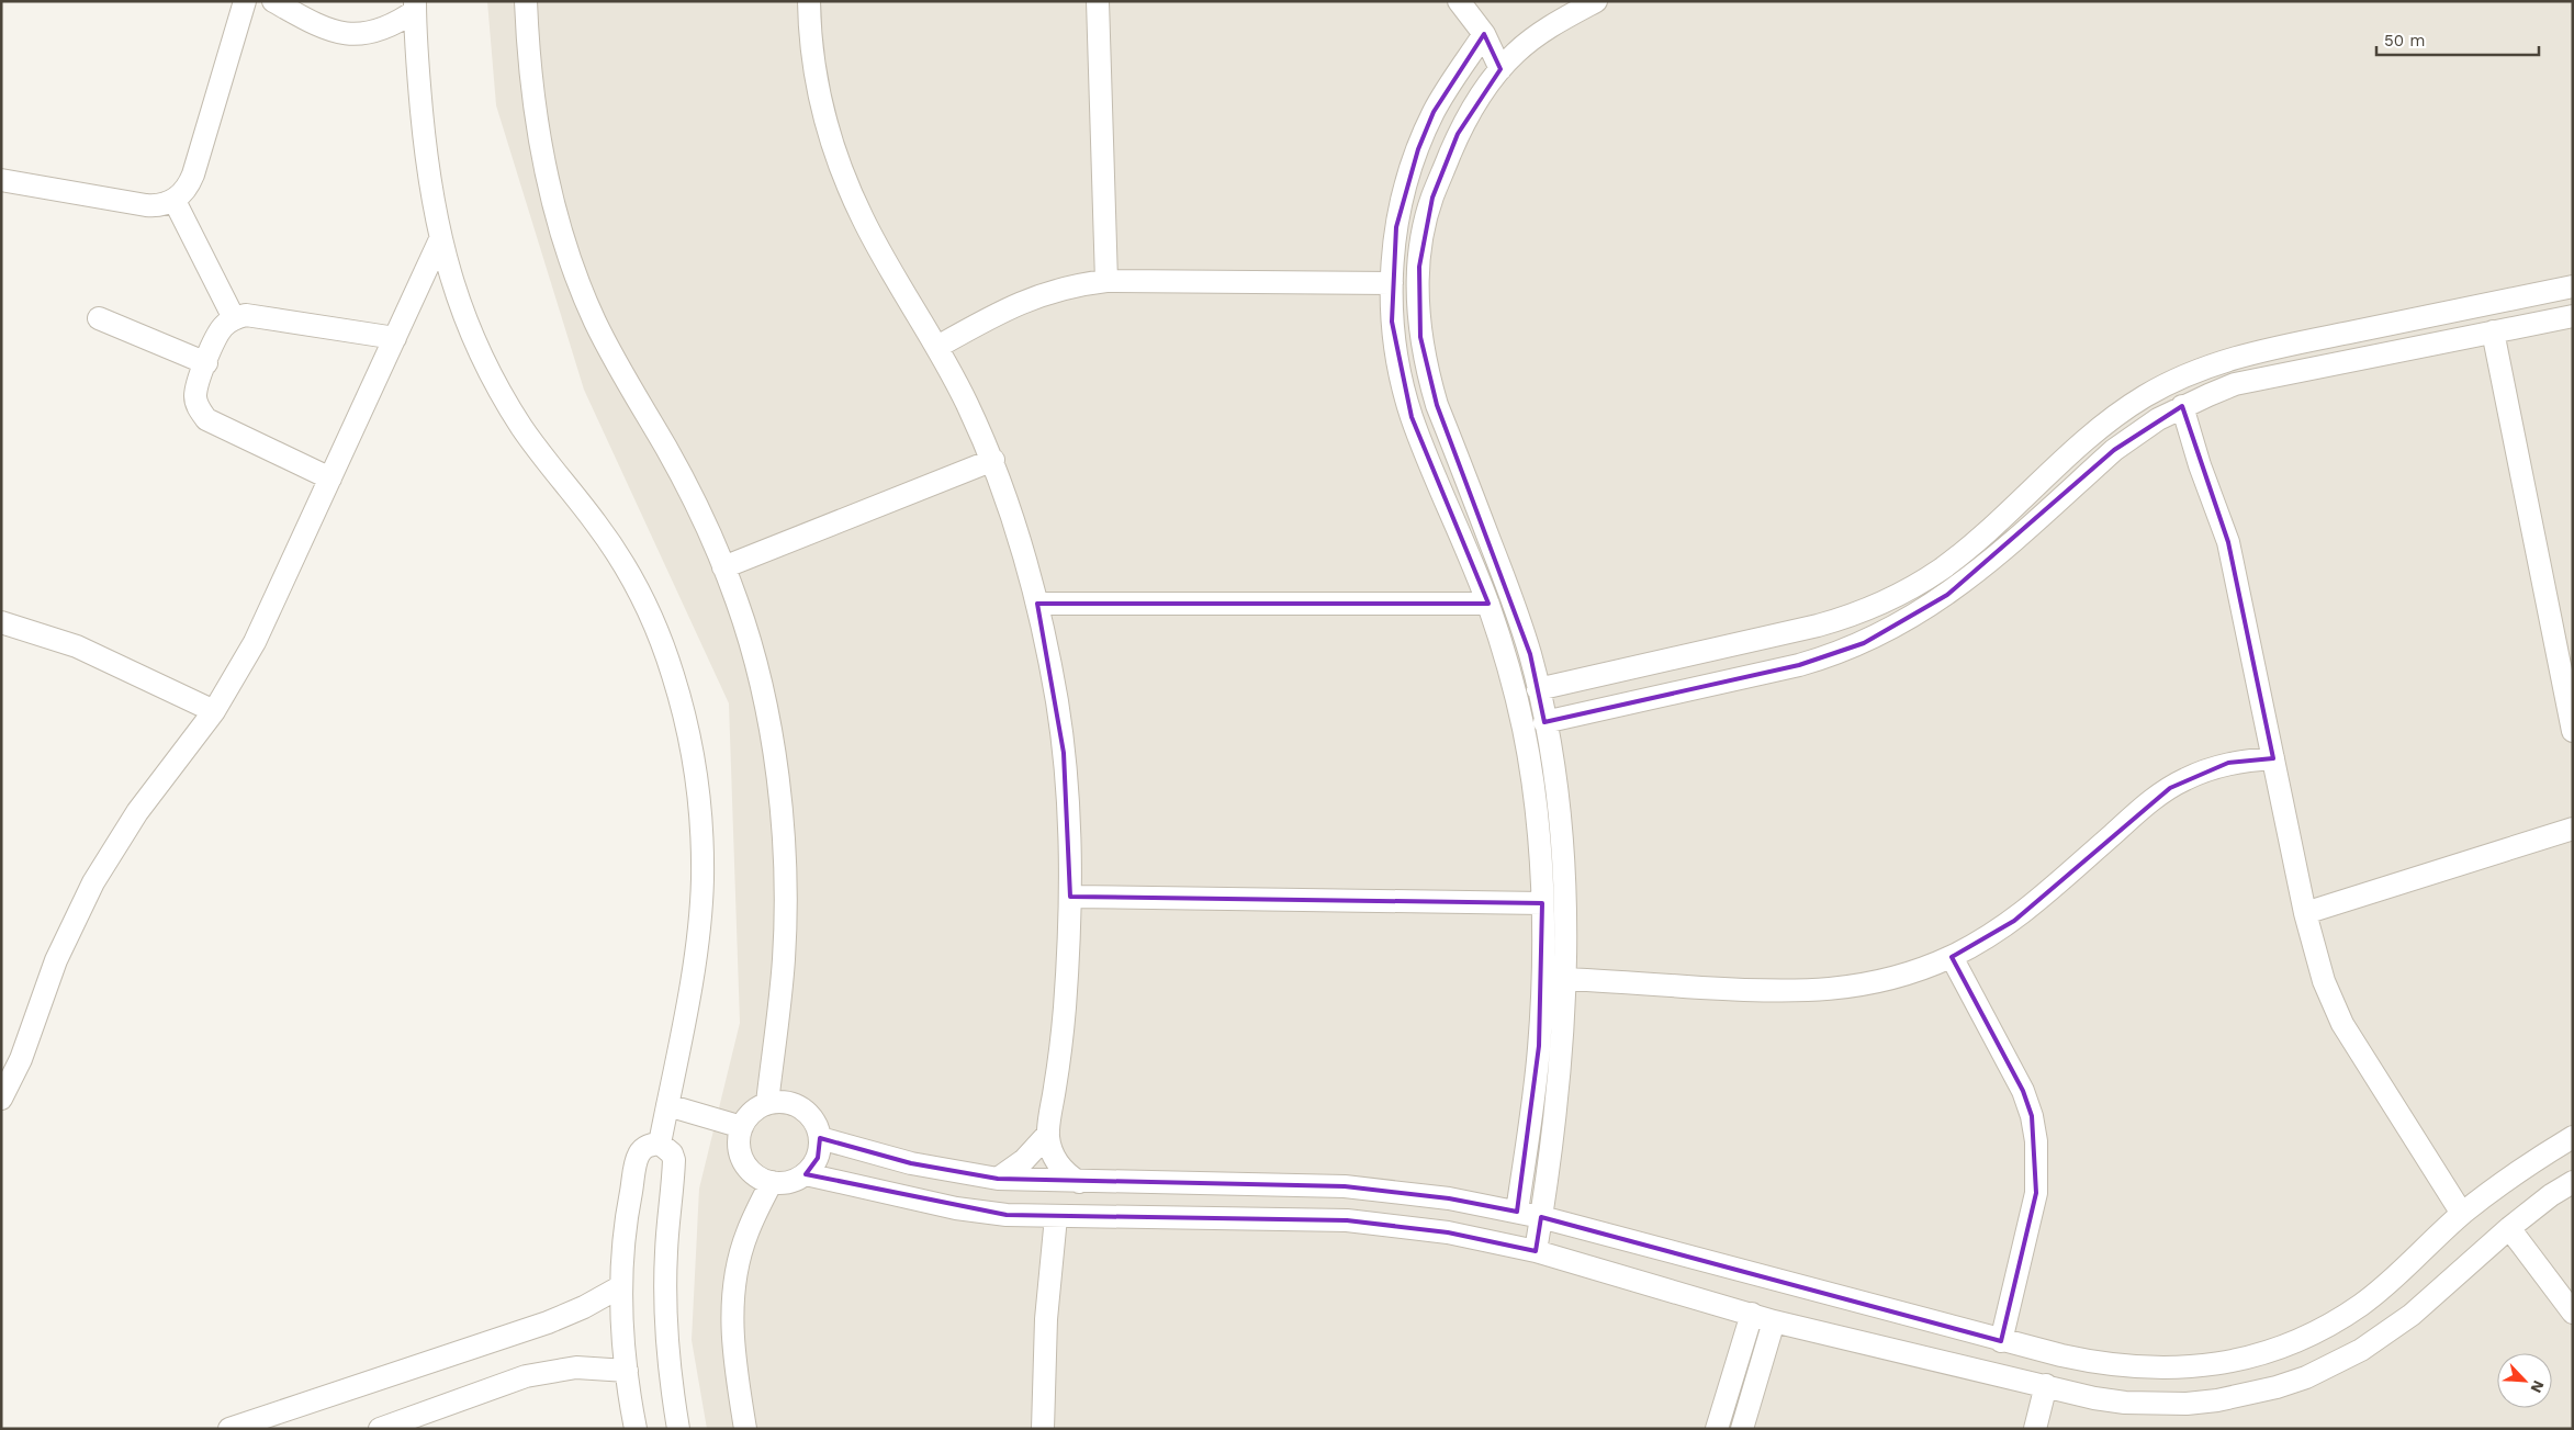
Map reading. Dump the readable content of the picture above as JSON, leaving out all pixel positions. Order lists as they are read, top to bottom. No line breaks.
{"scale_bar":"50 m","north":"bottom right"}
